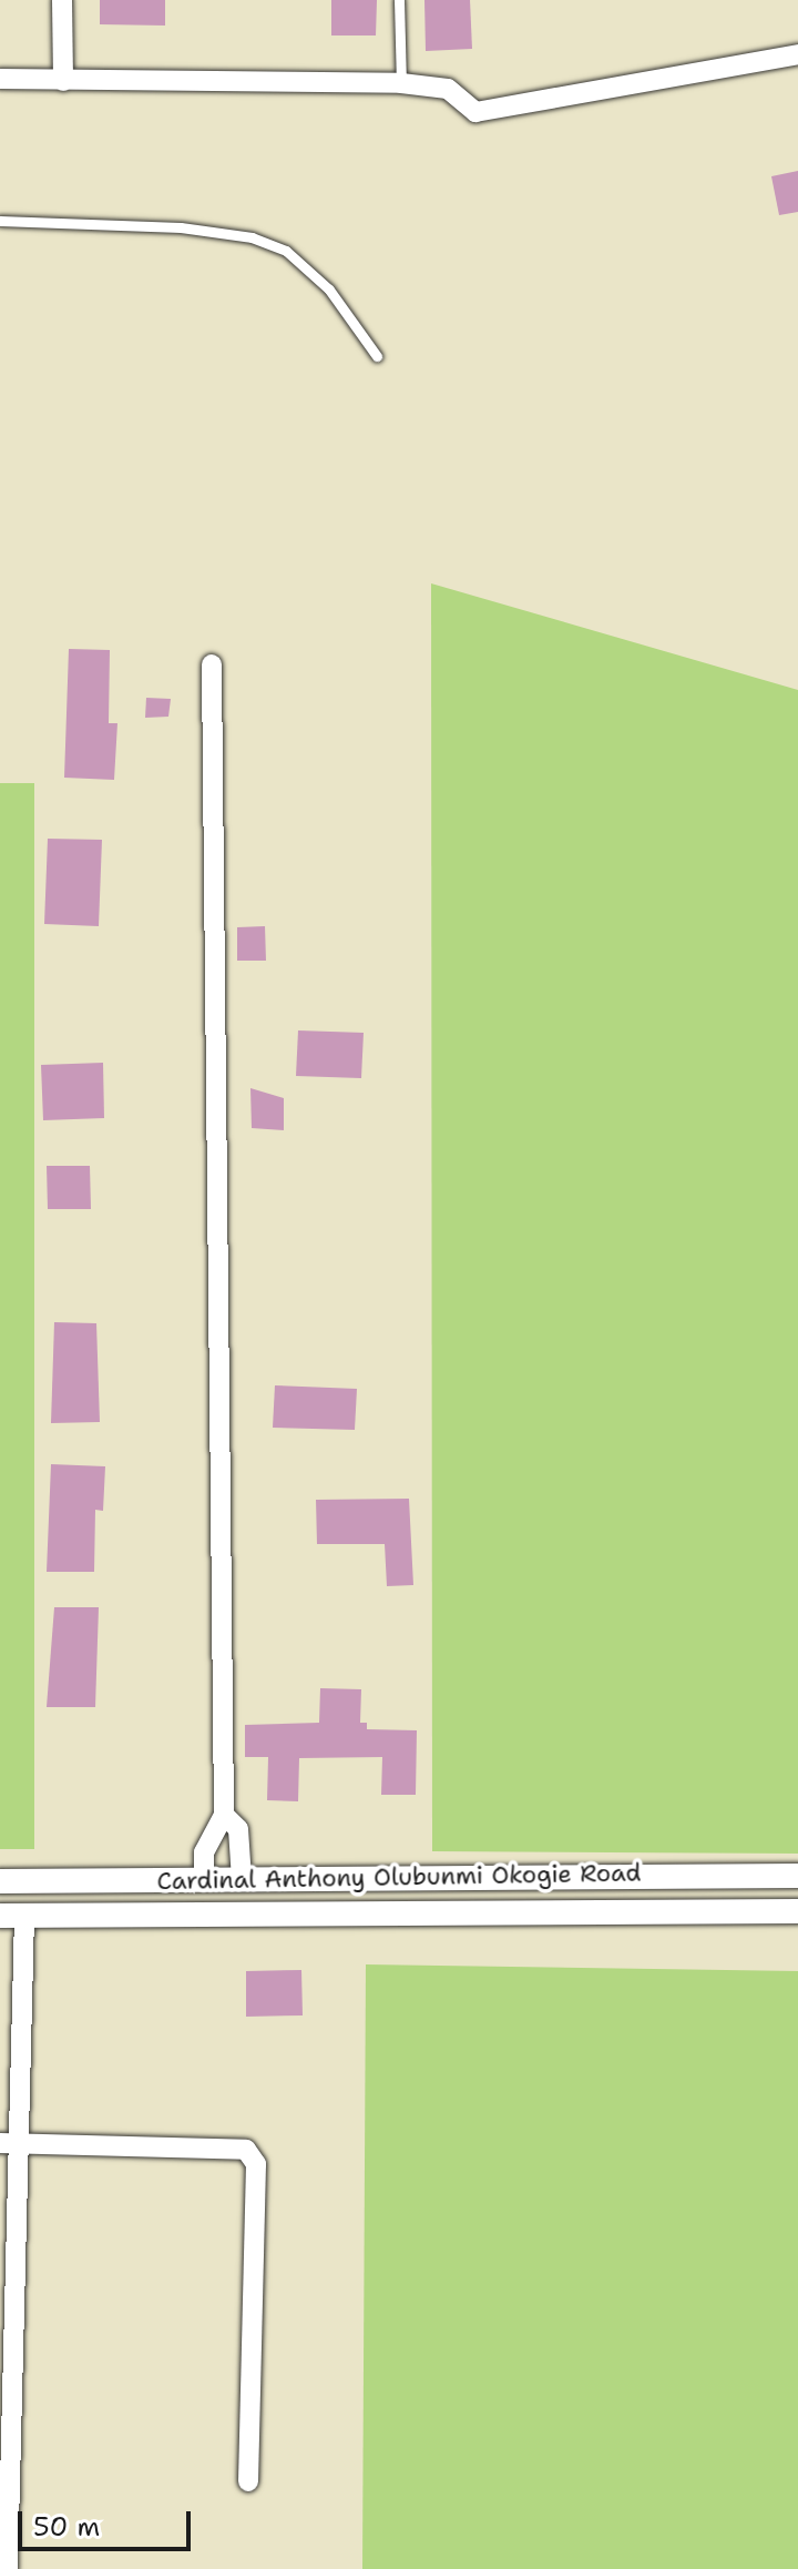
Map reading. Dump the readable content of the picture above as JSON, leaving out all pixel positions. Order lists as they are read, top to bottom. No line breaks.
{"streets":{"street":["Cardinal Anthony Olubunmi Okogie Road"]},"scale_bar":"50 m"}
